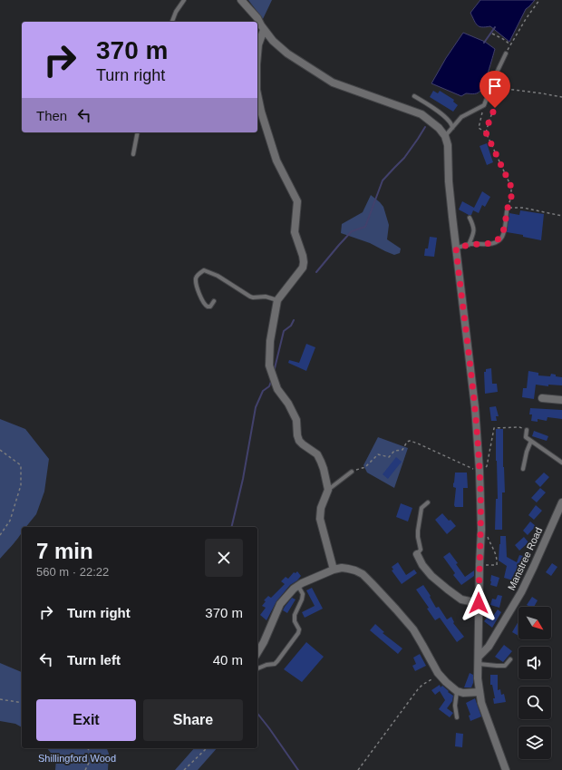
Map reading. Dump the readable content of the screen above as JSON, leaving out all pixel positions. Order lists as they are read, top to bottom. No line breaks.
{"streets":{"street":["Manstree Road"]},"parks":["Shillingford Wood"],"north":"bottom right","page":{"turn":["370 m","Turn right"],"then":"Then","heading":["7 min","560 m · 22:22"],"list":[{"name":"Turn right","value":"370 m"},{"name":"Turn left","value":"40 m"}],"buttons":["Exit","Share"]}}
